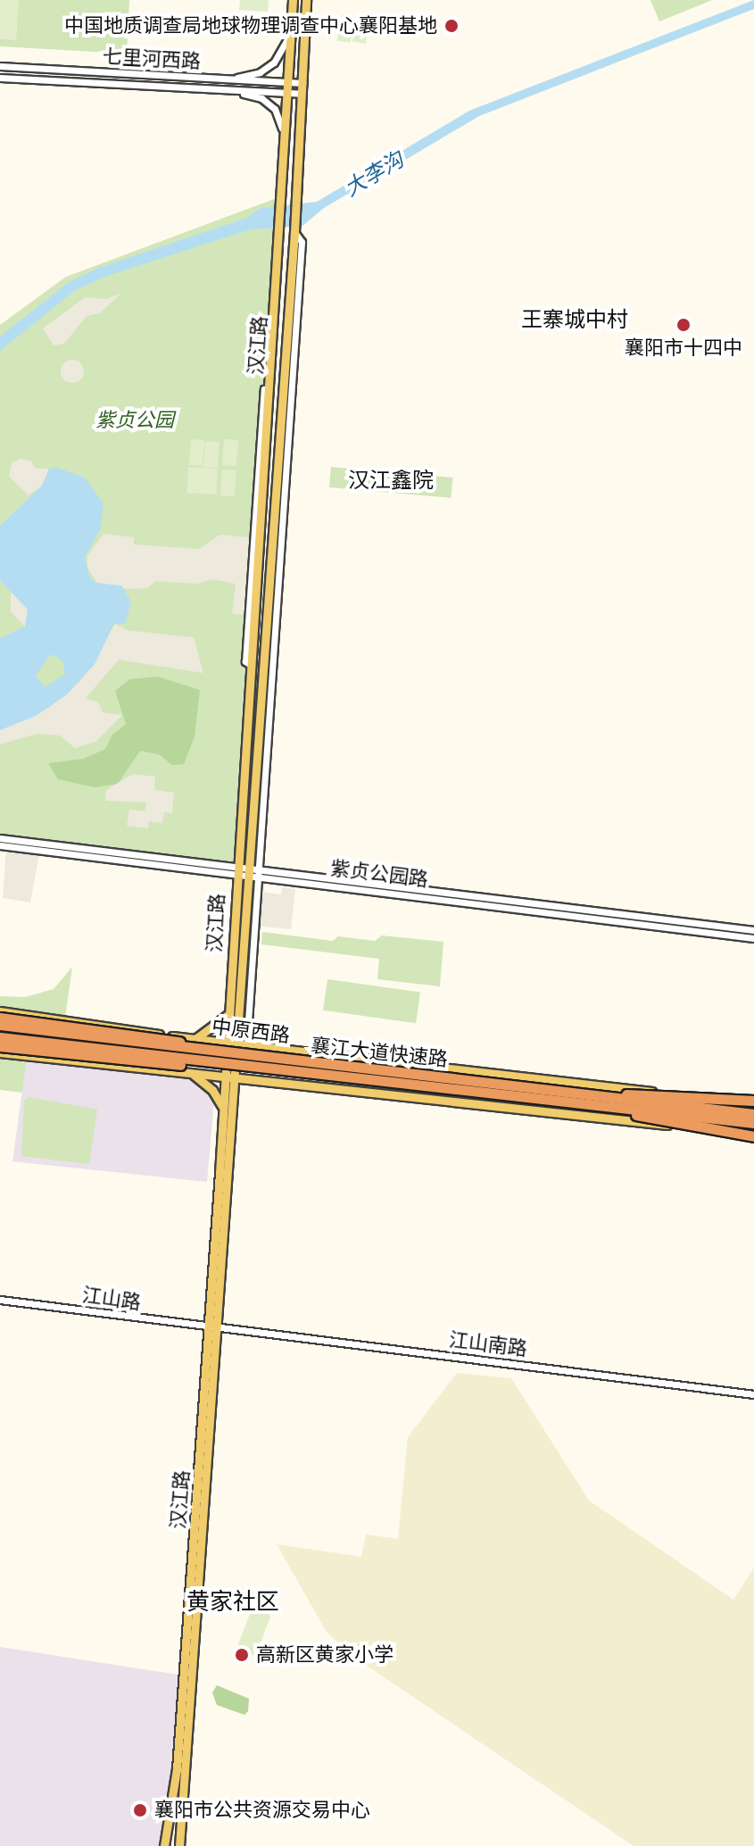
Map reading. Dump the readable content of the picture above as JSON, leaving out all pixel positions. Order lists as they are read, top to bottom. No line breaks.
{"streets":{"highway":["襄江大道快速路"],"main road":["汉江路","中原西路"],"street":["七里河西路","紫贞公园路","江山路","江山南路"]},"crossings":[["七里河西路","汉江路"],["汉江路","紫贞公园路"],["汉江路","中原西路"],["汉江路","江山路"],["汉江路","江山南路"],["江山路","江山南路"]],"districts":["王寨城中村","汉江鑫院","黄家社区"],"water":["大李沟"],"parks":["紫贞公园"],"places":["中国地质调查局地球物理调查中心襄阳基地","襄阳市十四中","高新区黄家小学","襄阳市公共资源交易中心"]}
